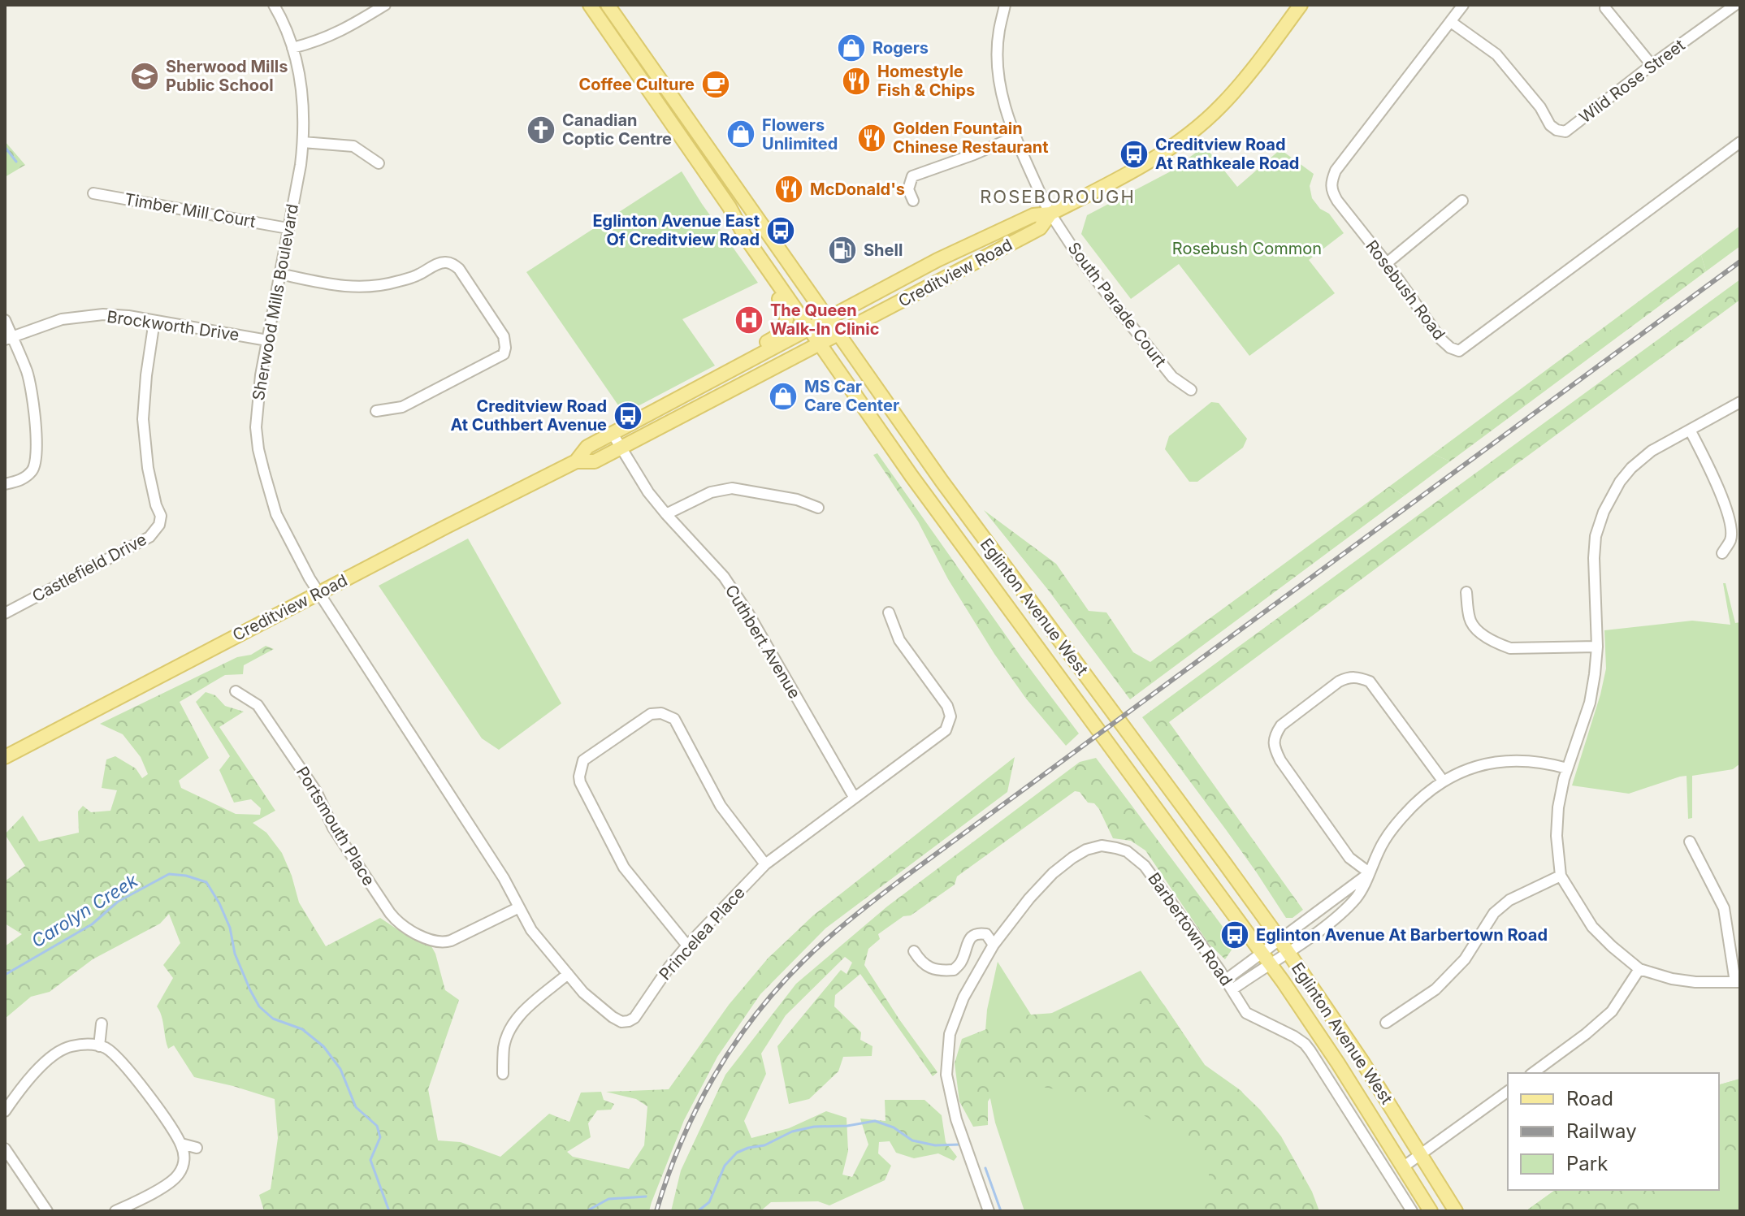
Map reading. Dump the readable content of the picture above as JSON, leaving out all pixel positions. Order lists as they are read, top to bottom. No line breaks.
{"streets":{"main road":["Creditview Road","Eglinton Avenue West"],"street":["Wild Rose Street","Timber Mill Court","Rosebush Road","Sherwood Mills Boulevard","South Parade Court","Brockworth Drive","Castlefield Drive","Cuthbert Avenue","Portsmouth Place","Barbertown Road","Princelea Place"]},"crossings":[["Wild Rose Street","Rosebush Road"],["Timber Mill Court","Sherwood Mills Boulevard"],["Creditview Road","Sherwood Mills Boulevard"],["Creditview Road","South Parade Court"],["Creditview Road","Eglinton Avenue West"],["Creditview Road","Cuthbert Avenue"],["Creditview Road","Princelea Place"],["Sherwood Mills Boulevard","Brockworth Drive"],["Sherwood Mills Boulevard","Princelea Place"],["Brockworth Drive","Castlefield Drive"],["Cuthbert Avenue","Princelea Place"],["Portsmouth Place","Princelea Place"]],"districts":["ROSEBOROUGH"],"water":["Carolyn Creek"],"parks":["Rosebush Common"],"places":{"shop":["Rogers","Flowers Unlimited","MS Car Care Center"],"school or university":["Sherwood Mills Public School"],"restaurant":["Homestyle Fish & Chips","Golden Fountain Chinese Restaurant","McDonald's"],"cafe":["Coffee Culture"],"church":["Canadian Coptic Centre"],"bus stop":["Creditview Road At Rathkeale Road","Eglinton Avenue East Of Creditview Road","Creditview Road At Cuthbert Avenue","Eglinton Avenue At Barbertown Road"],"fuel station":["Shell"],"hospital":["The Queen Walk-In Clinic"]},"legend":["Road","Railway","Park"]}
